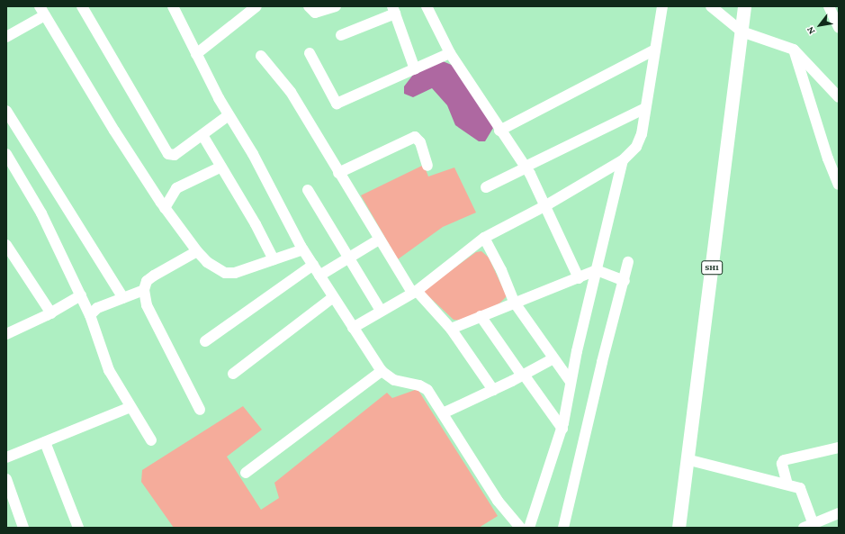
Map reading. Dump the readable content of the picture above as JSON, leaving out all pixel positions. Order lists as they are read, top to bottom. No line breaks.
{"streets":{"main road":["SH1"]},"north":"bottom left"}
